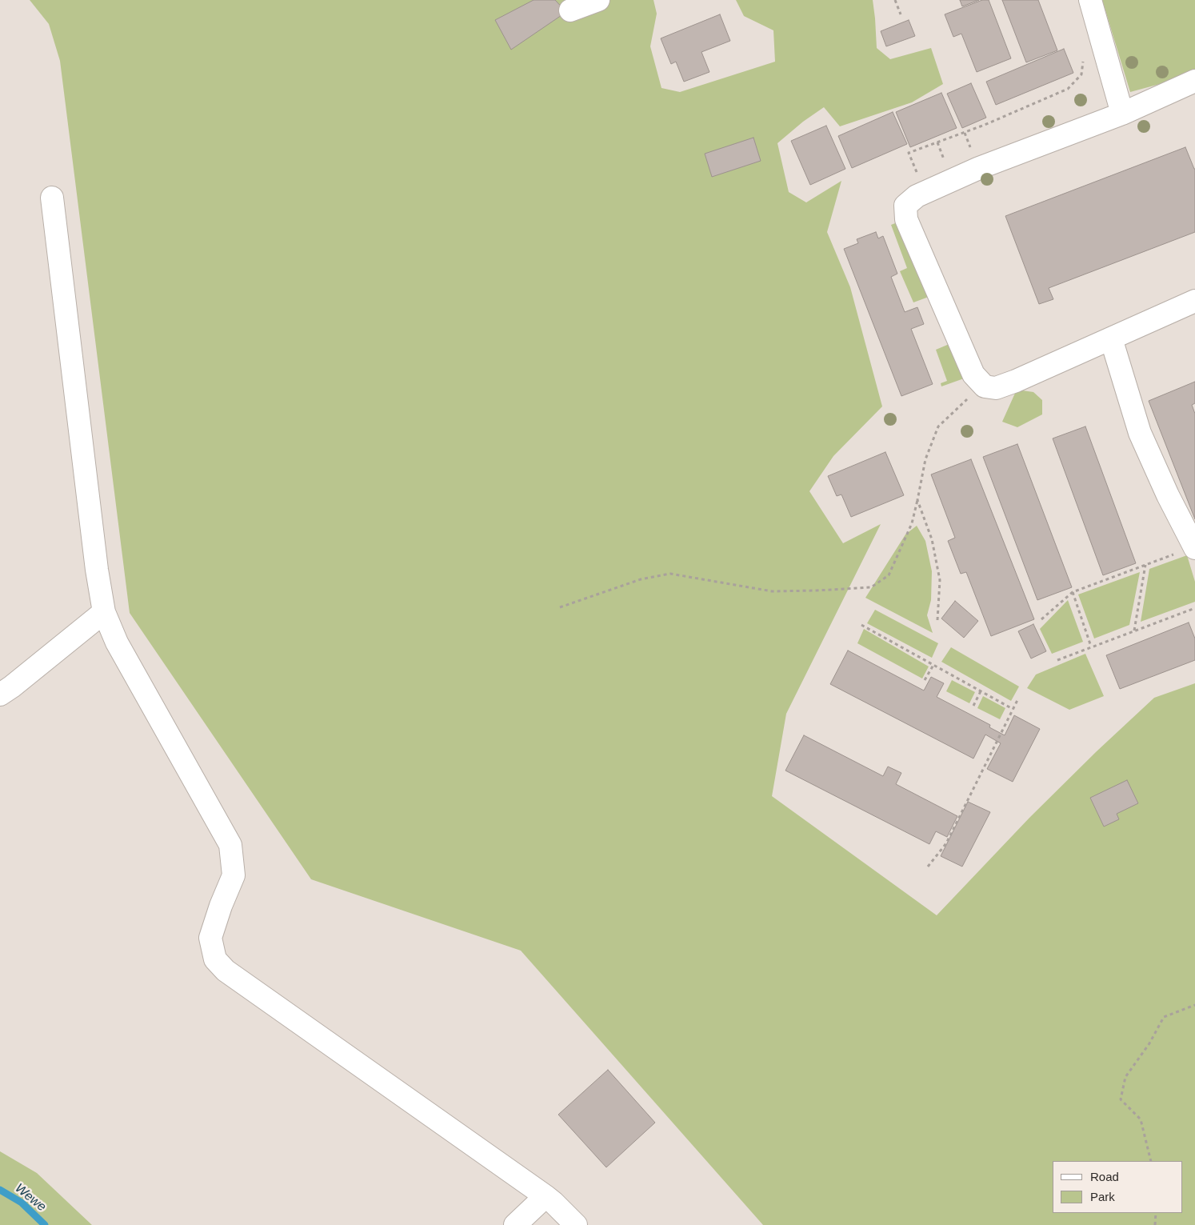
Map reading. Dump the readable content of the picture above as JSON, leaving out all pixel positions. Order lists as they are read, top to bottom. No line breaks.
{"water":["Wewe"],"legend":["Road","Park"]}
